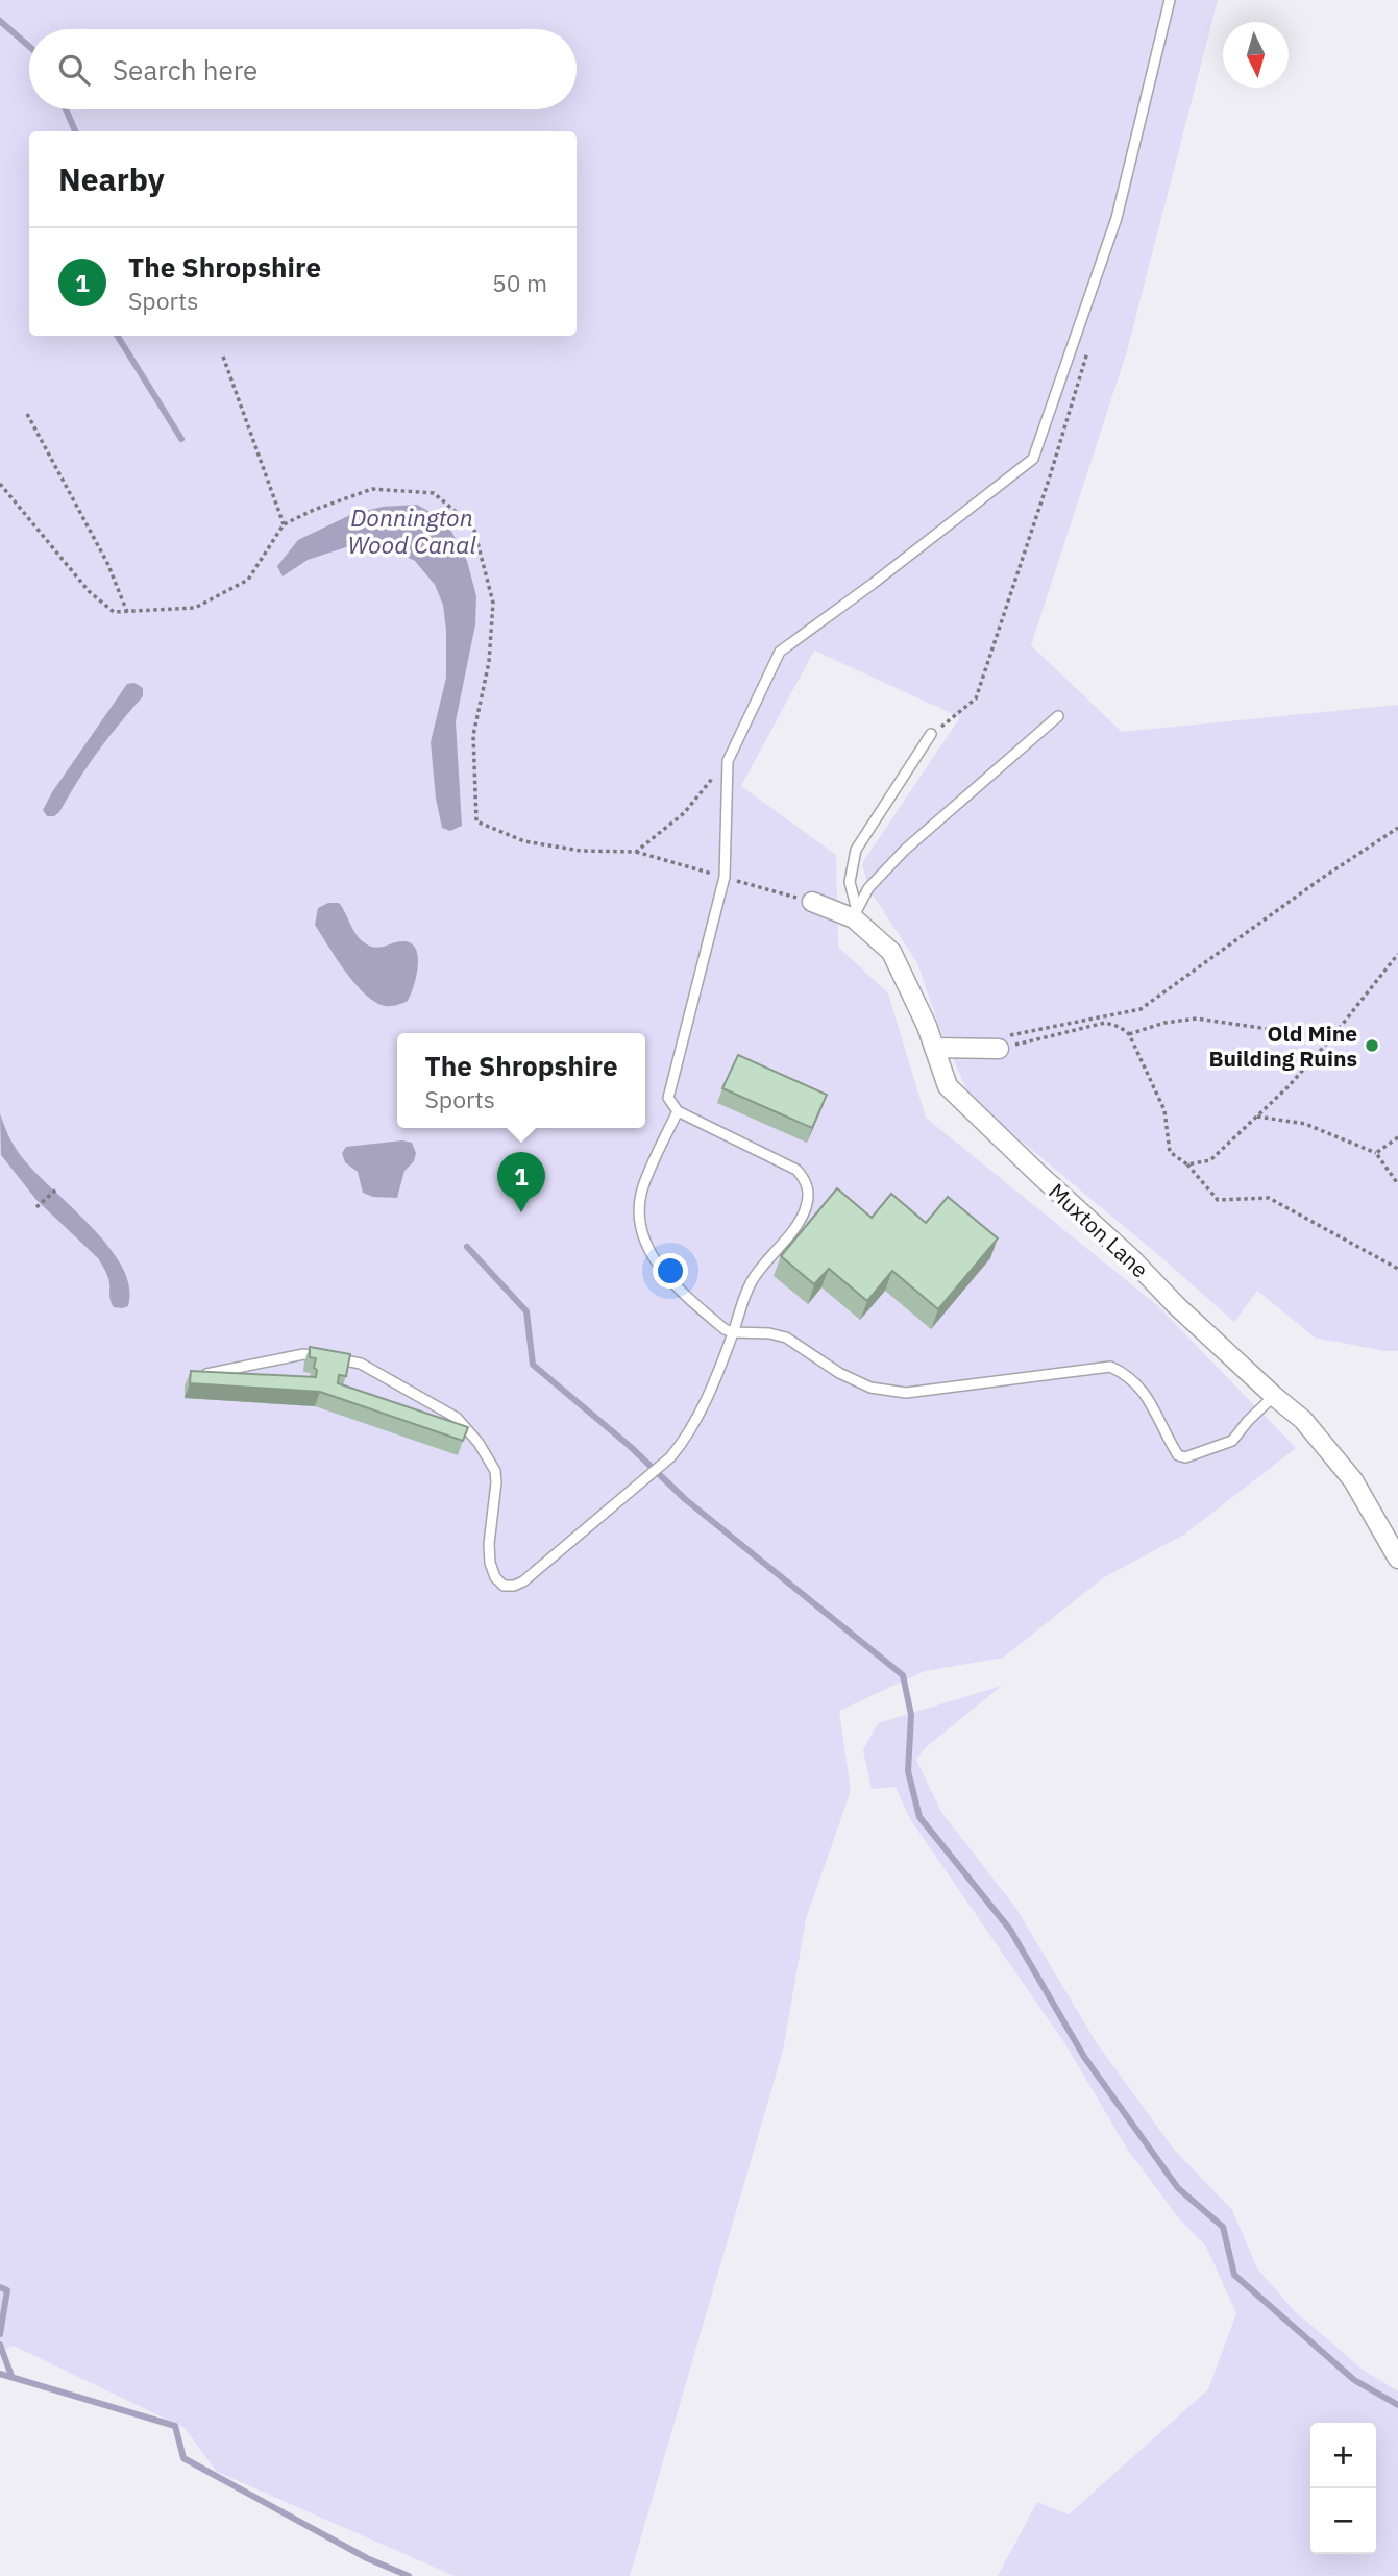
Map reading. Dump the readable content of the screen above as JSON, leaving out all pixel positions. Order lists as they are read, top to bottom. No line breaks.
{"streets":{"street":["Muxton Lane"]},"water":["Donnington Wood Canal"],"places":["Old Mine Building Ruins"],"north":"bottom","page":{"search":"Search here","heading":"Nearby","list":[{"mark":"1","name":"The Shropshire","note":"Sports","value":"50 m"}],"popup":["The Shropshire","Sports"],"pins":"1","map_buttons":["+","−"]}}
